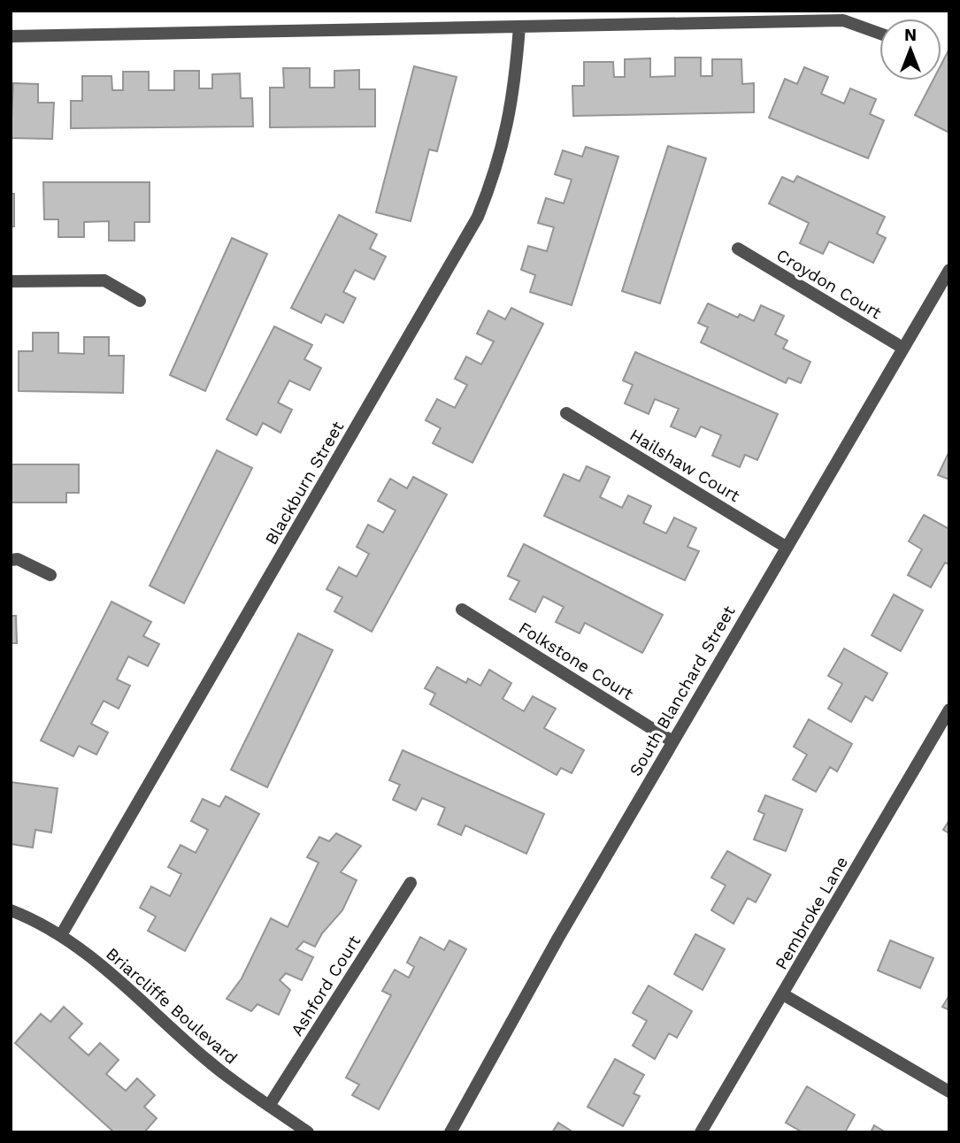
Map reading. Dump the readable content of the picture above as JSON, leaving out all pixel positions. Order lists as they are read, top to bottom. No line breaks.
{"streets":{"street":["Croydon Court","Hailshaw Court","Blackburn Street","Folkstone Court","South Blanchard Street","Pembroke Lane","Ashford Court","Briarcliffe Boulevard"]},"crossings":[["Croydon Court","South Blanchard Street"],["Hailshaw Court","South Blanchard Street"],["Blackburn Street","Briarcliffe Boulevard"],["Folkstone Court","South Blanchard Street"],["Ashford Court","Briarcliffe Boulevard"]],"north":"top"}
